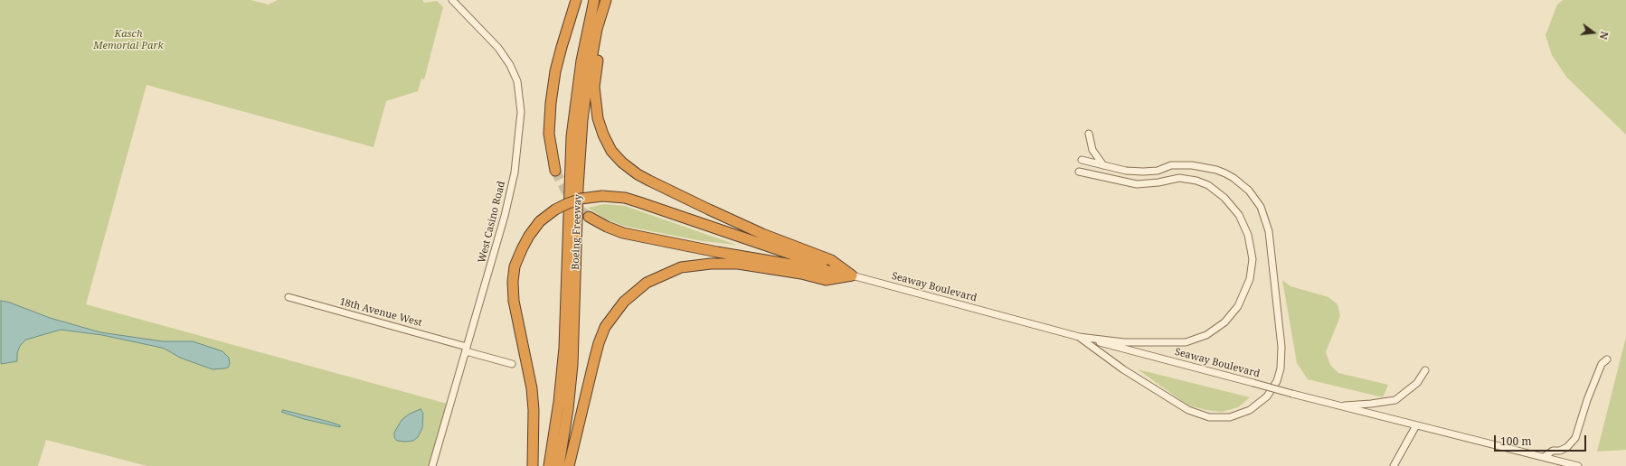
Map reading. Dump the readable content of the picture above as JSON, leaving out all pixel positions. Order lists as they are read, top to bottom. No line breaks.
{"streets":{"highway":["Boeing Freeway"],"street":["West Casino Road","Seaway Boulevard","18th Avenue West"]},"crossings":[["West Casino Road","18th Avenue West"]],"parks":["Kasch Memorial Park"],"scale_bar":"100 m","north":"right"}
